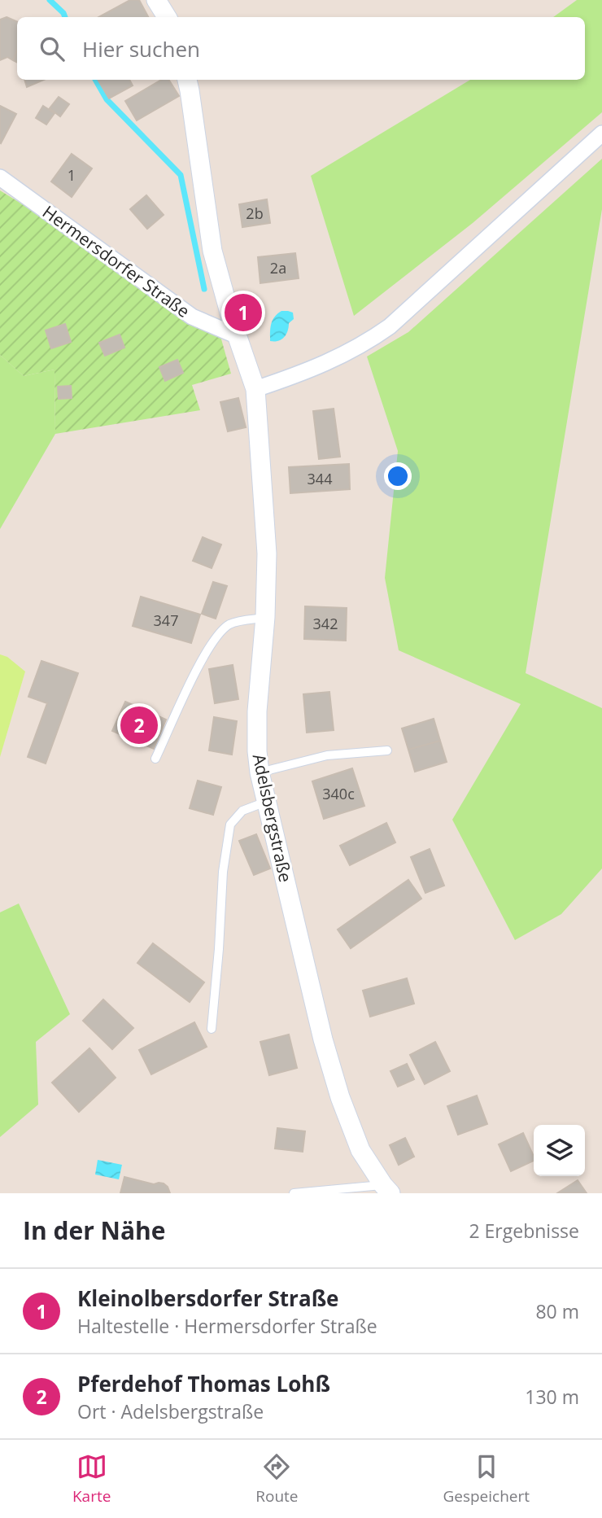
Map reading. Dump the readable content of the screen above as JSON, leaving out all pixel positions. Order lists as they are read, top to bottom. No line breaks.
{"streets":{"street":["Hermersdorfer Straße","Adelsbergstraße"]},"house_numbers":["1","2b","2a","344","347","342","340c"],"page":{"search":"Hier suchen","pins":["1","2"],"heading":["In der Nähe","2 Ergebnisse"],"list":[{"mark":"1","name":"Kleinolbersdorfer Straße","note":"Haltestelle · Hermersdorfer Straße","value":"80 m"},{"mark":"2","name":"Pferdehof Thomas Lohß","note":"Ort · Adelsbergstraße","value":"130 m"}],"nav":["Karte","Route","Gespeichert"]}}
